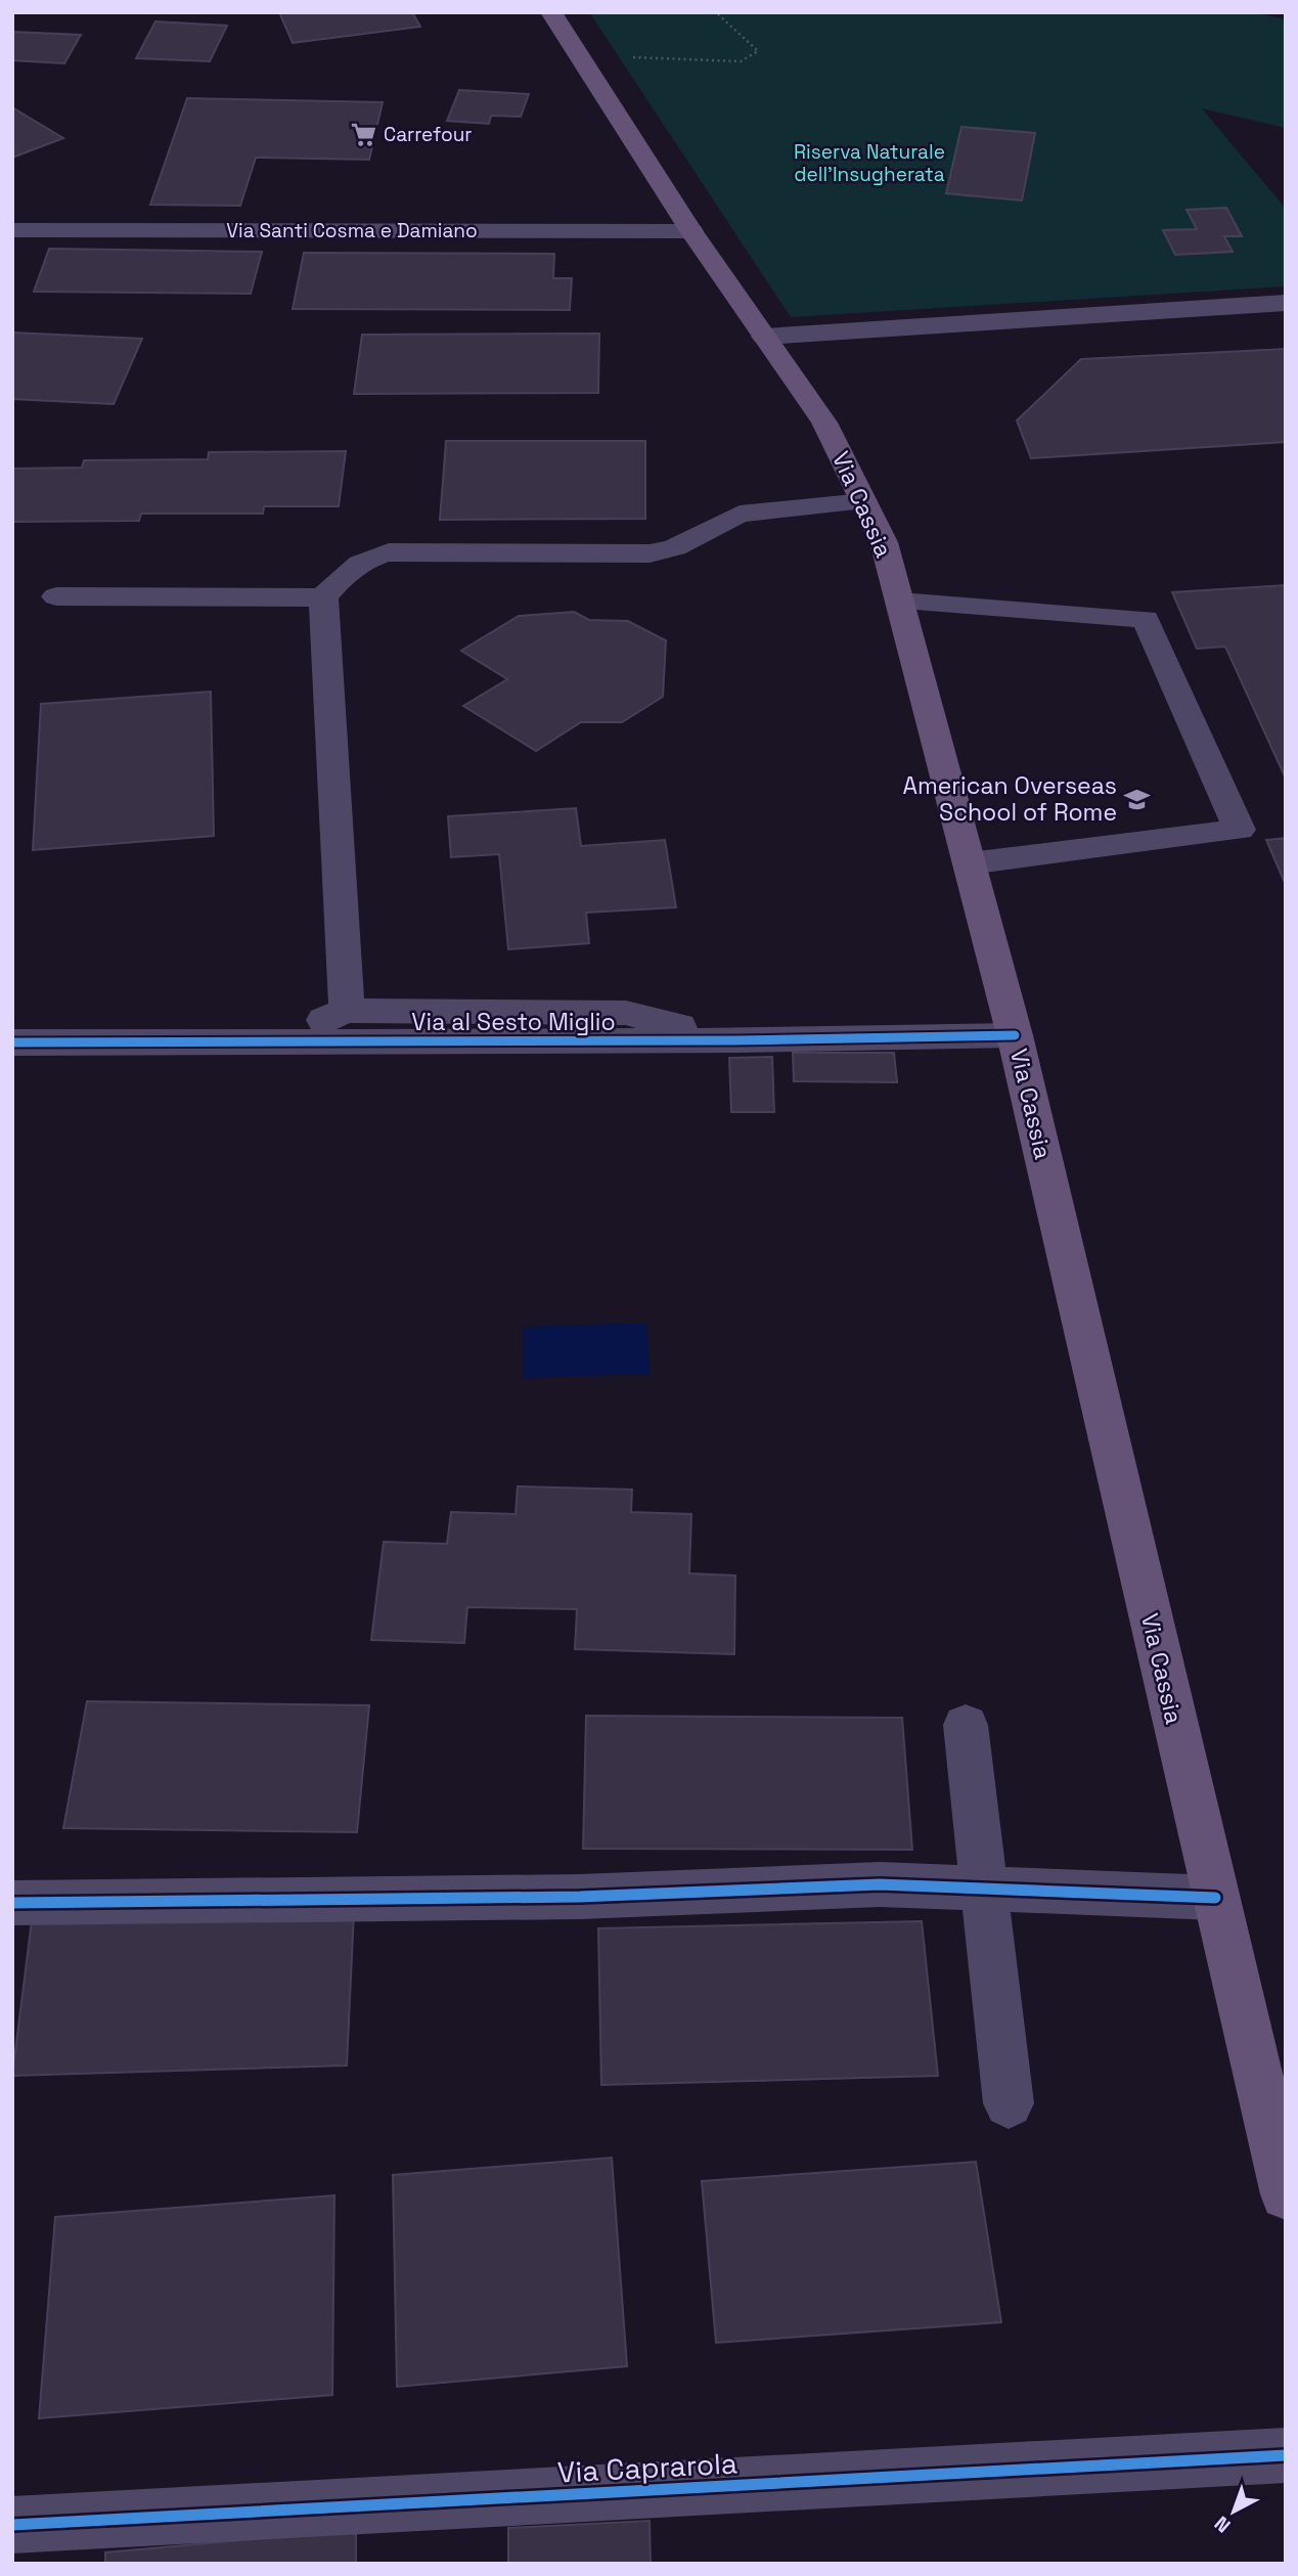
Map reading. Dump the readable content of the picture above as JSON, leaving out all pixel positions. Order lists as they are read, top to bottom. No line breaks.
{"streets":{"main road":["Via Cassia"],"street":["Via Santi Cosma e Damiano","Via al Sesto Miglio","Via Caprarola"]},"crossings":[["Via Santi Cosma e Damiano","Via Cassia"],["Via Cassia","Via al Sesto Miglio"]],"parks":["Riserva Naturale dell'Insugherata"],"places":{"supermarket":["Carrefour"],"school or university":["American Overseas School of Rome"]},"north":"bottom left"}
